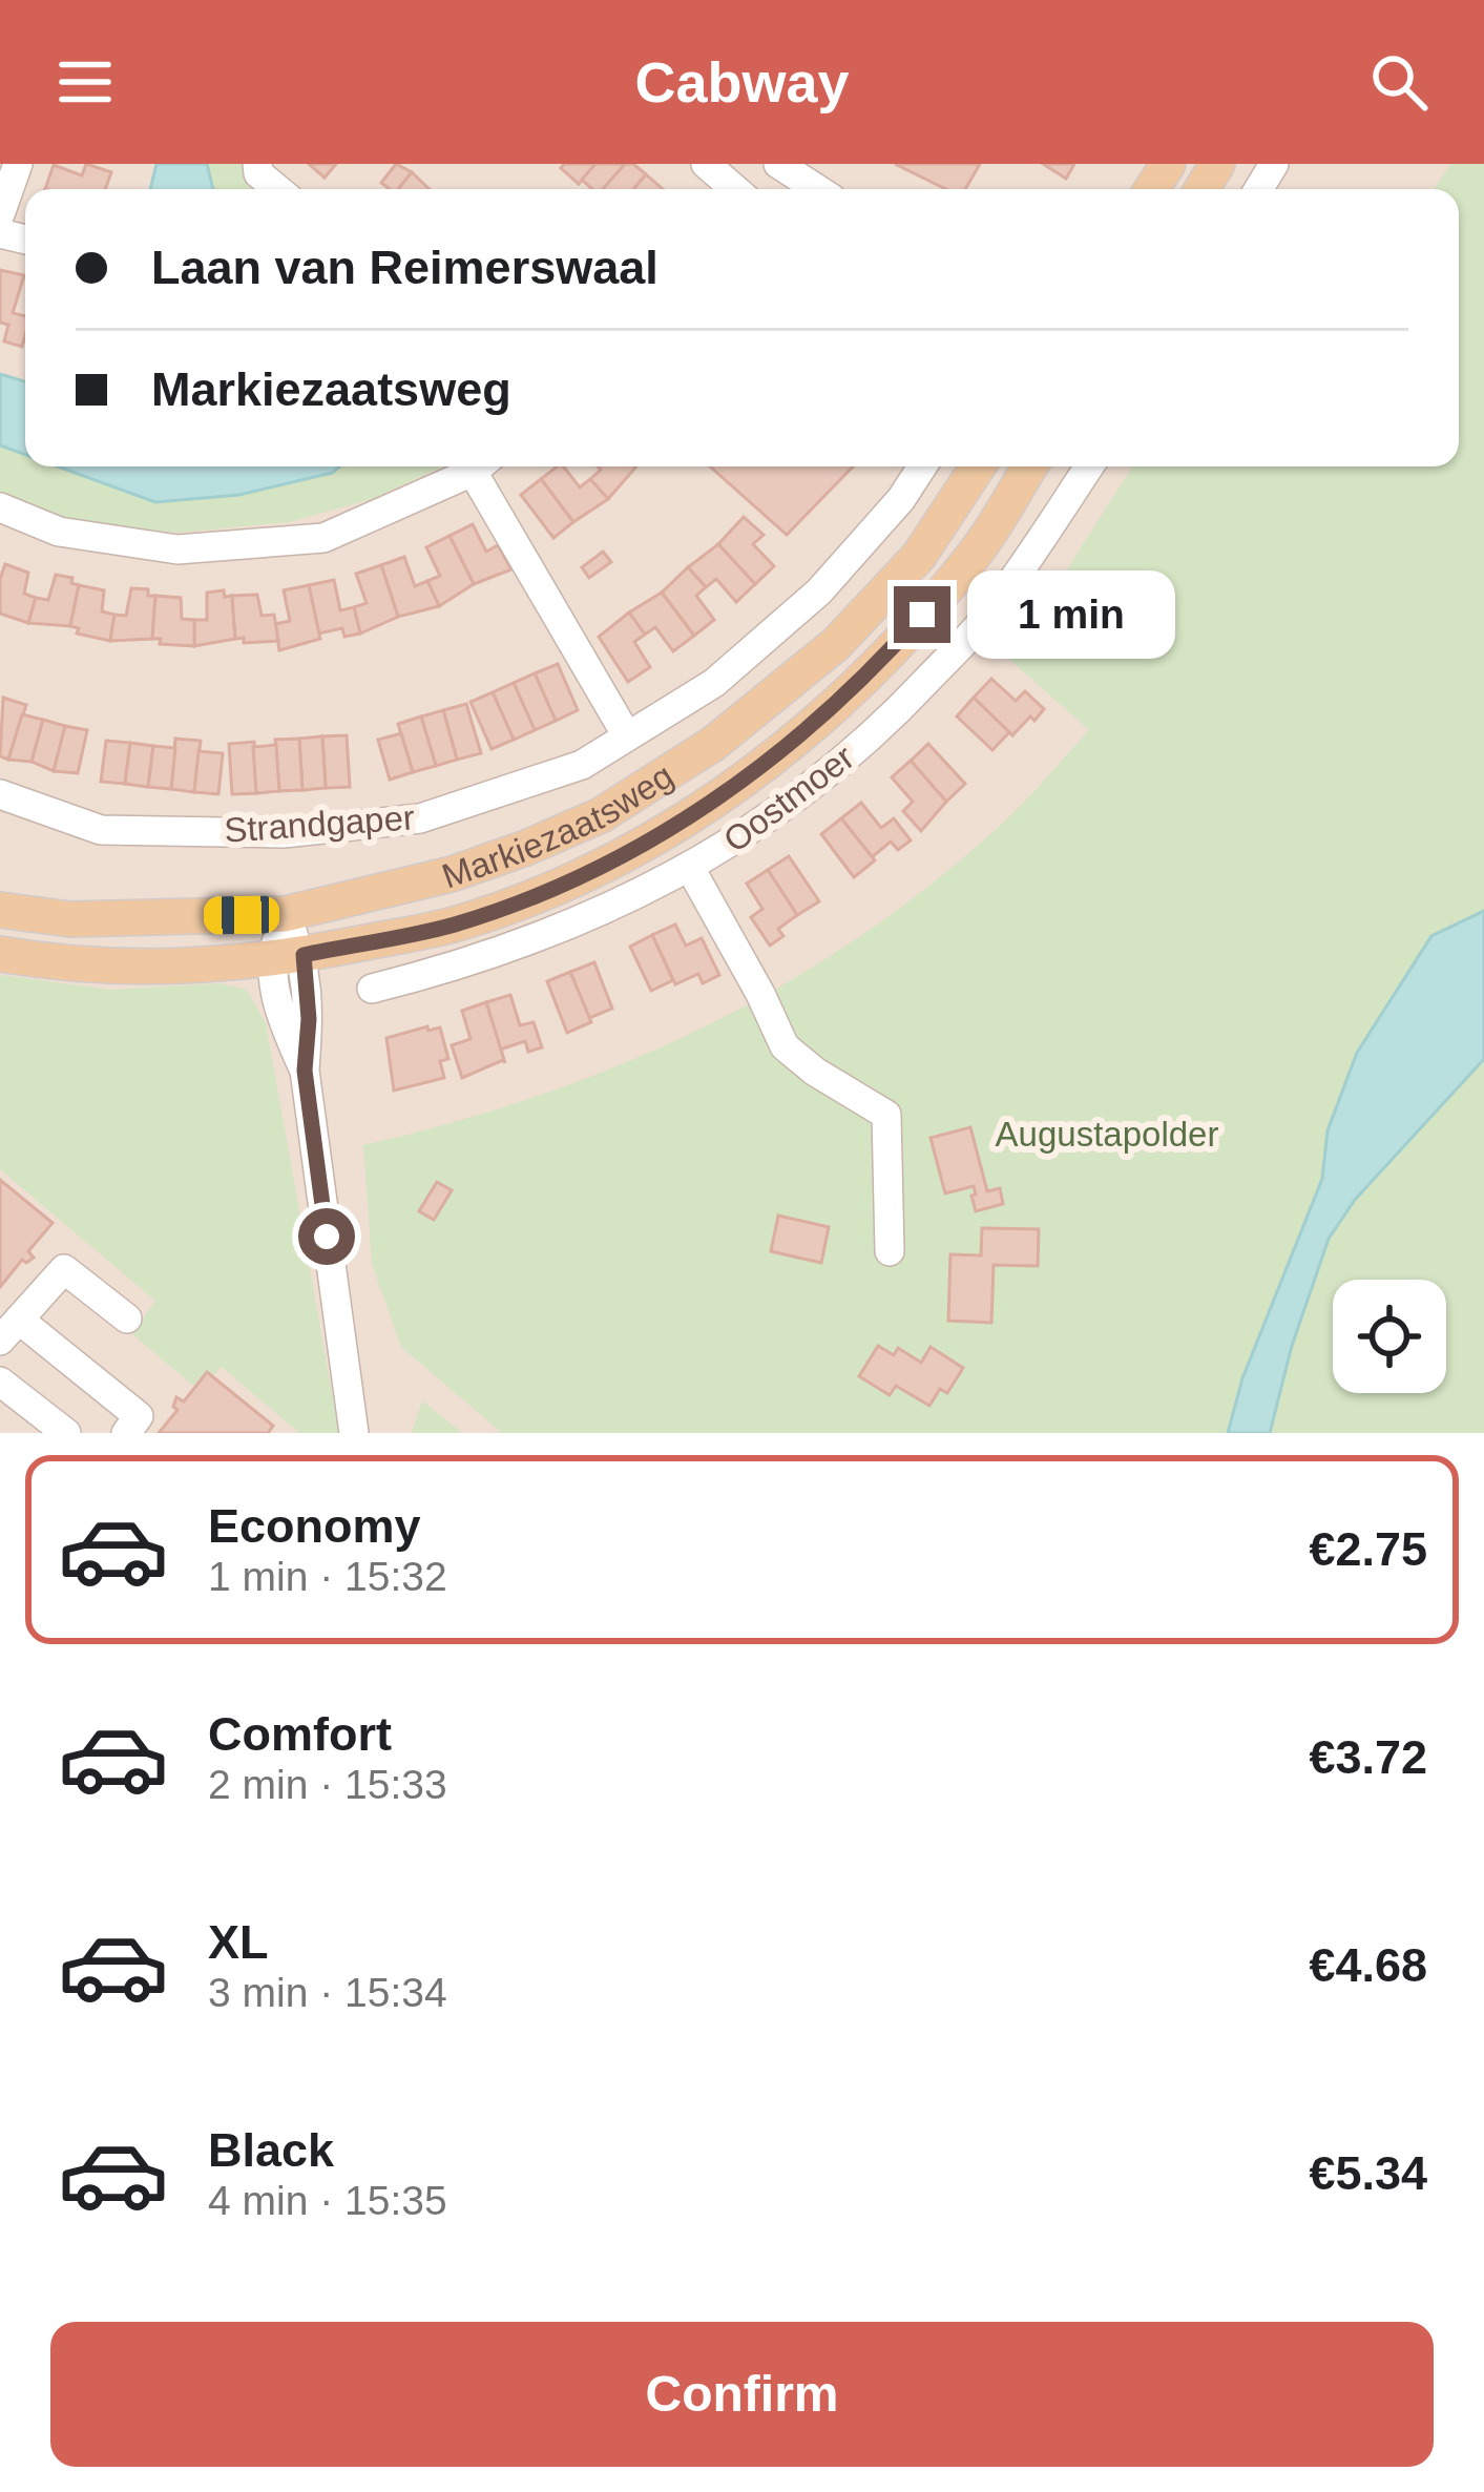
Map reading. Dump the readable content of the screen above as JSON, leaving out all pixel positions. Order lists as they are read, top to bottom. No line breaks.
{"streets":{"main road":["Markiezaatsweg"],"street":["Oostmoer","Strandgaper"]},"parks":["Augustapolder"],"page":{"header":"Cabway","banner":["Laan van Reimerswaal","Markiezaatsweg"],"bubble":"1 min","list":[{"name":"Economy","note":"1 min · 15:32","value":"€2.75"},{"name":"Comfort","note":"2 min · 15:33","value":"€3.72"},{"name":"XL","note":"3 min · 15:34","value":"€4.68"},{"name":"Black","note":"4 min · 15:35","value":"€5.34"}],"buttons":"Confirm"}}
